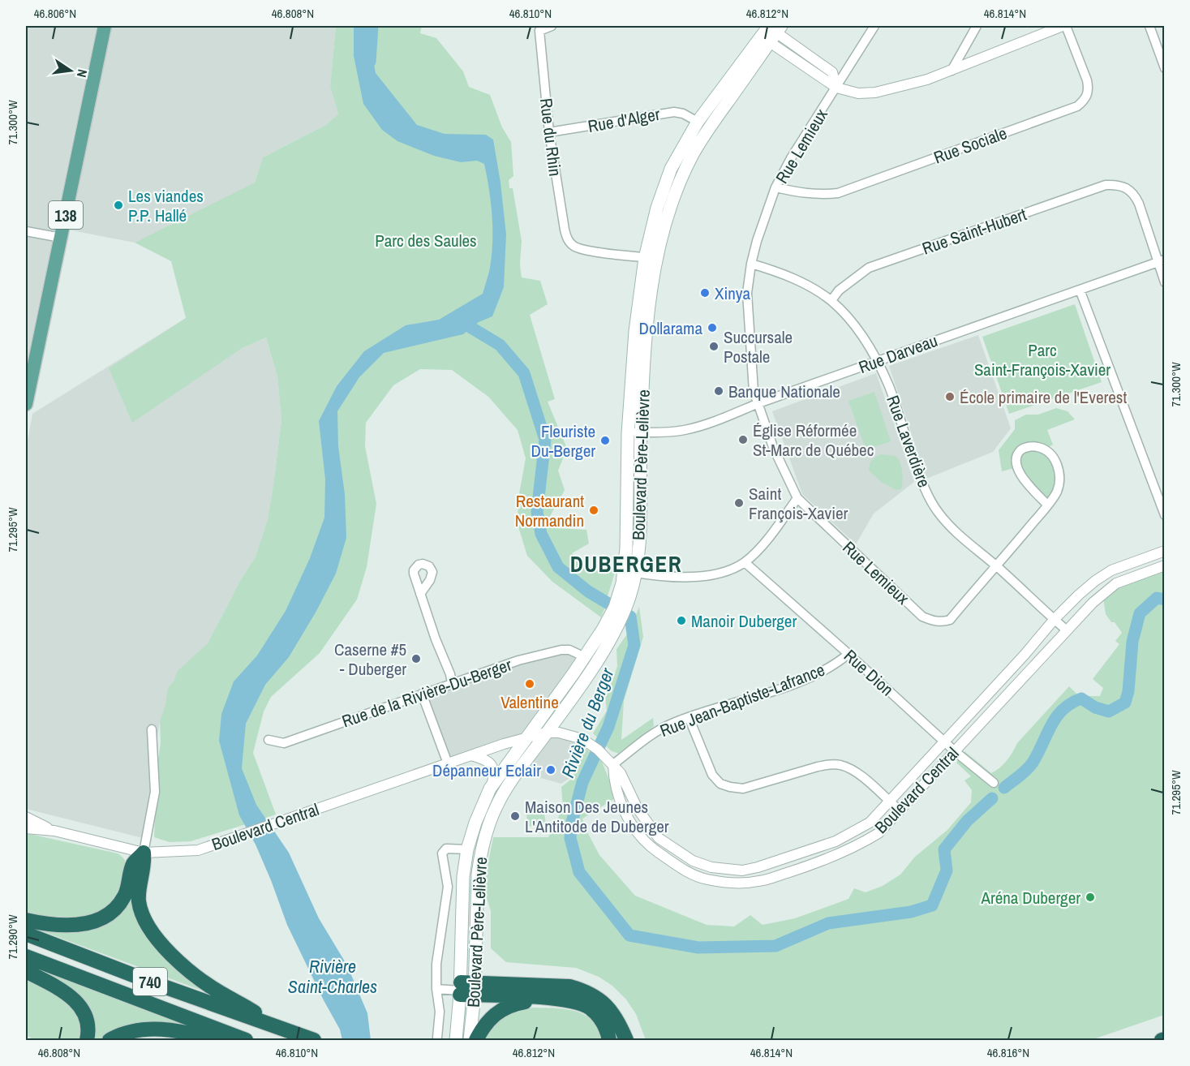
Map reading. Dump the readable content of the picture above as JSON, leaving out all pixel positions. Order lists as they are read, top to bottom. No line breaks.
{"streets":{"highway":["740"],"main road":["138","Boulevard Père-Lelièvre"],"street":["Rue d'Alger","Rue du Rhin","Rue Sociale","Rue Lemieux","Rue Saint-Hubert","Rue Darveau","Rue Laverdière","Rue Dion","Rue de la Rivière-Du-Berger","Rue Jean-Baptiste-Lafrance","Boulevard Central"]},"crossings":[["Rue d'Alger","Rue du Rhin"],["Rue d'Alger","Boulevard Père-Lelièvre"],["Rue du Rhin","Boulevard Père-Lelièvre"],["Rue Sociale","Rue Lemieux"],["Rue Lemieux","Rue Darveau"],["Rue Lemieux","Rue Laverdière"],["Rue Saint-Hubert","Rue Darveau"],["Rue Saint-Hubert","Rue Laverdière"],["Rue Darveau","Rue Laverdière"],["Rue Darveau","Boulevard Père-Lelièvre"],["Rue Laverdière","Boulevard Central"],["Boulevard Père-Lelièvre","Rue de la Rivière-Du-Berger"],["Boulevard Père-Lelièvre","Boulevard Central"],["Rue Dion","Rue Jean-Baptiste-Lafrance"],["Rue Dion","Boulevard Central"],["Rue Jean-Baptiste-Lafrance","Boulevard Central"]],"districts":["DUBERGER"],"water":["Rivière du Berger","Rivière Saint-Charles"],"parks":["Parc des Saules","Parc Saint-François-Xavier"],"places":["Les viandes P.P. Hallé","Xinya","Dollarama","Succursale Postale","Banque Nationale","École primaire de l'Everest","Église Réformée St-Marc de Québec","Fleuriste Du-Berger","Saint François-Xavier","Restaurant Normandin","Manoir Duberger","Caserne #5 - Duberger","Valentine","Dépanneur Eclair","Maison Des Jeunes L'Antitode de Duberger","Aréna Duberger"],"north":"right","coordinates":["46.806°N","46.808°N","46.810°N","46.812°N","46.814°N","71.300°W","71.295°W","71.290°W","46.816°N"]}
